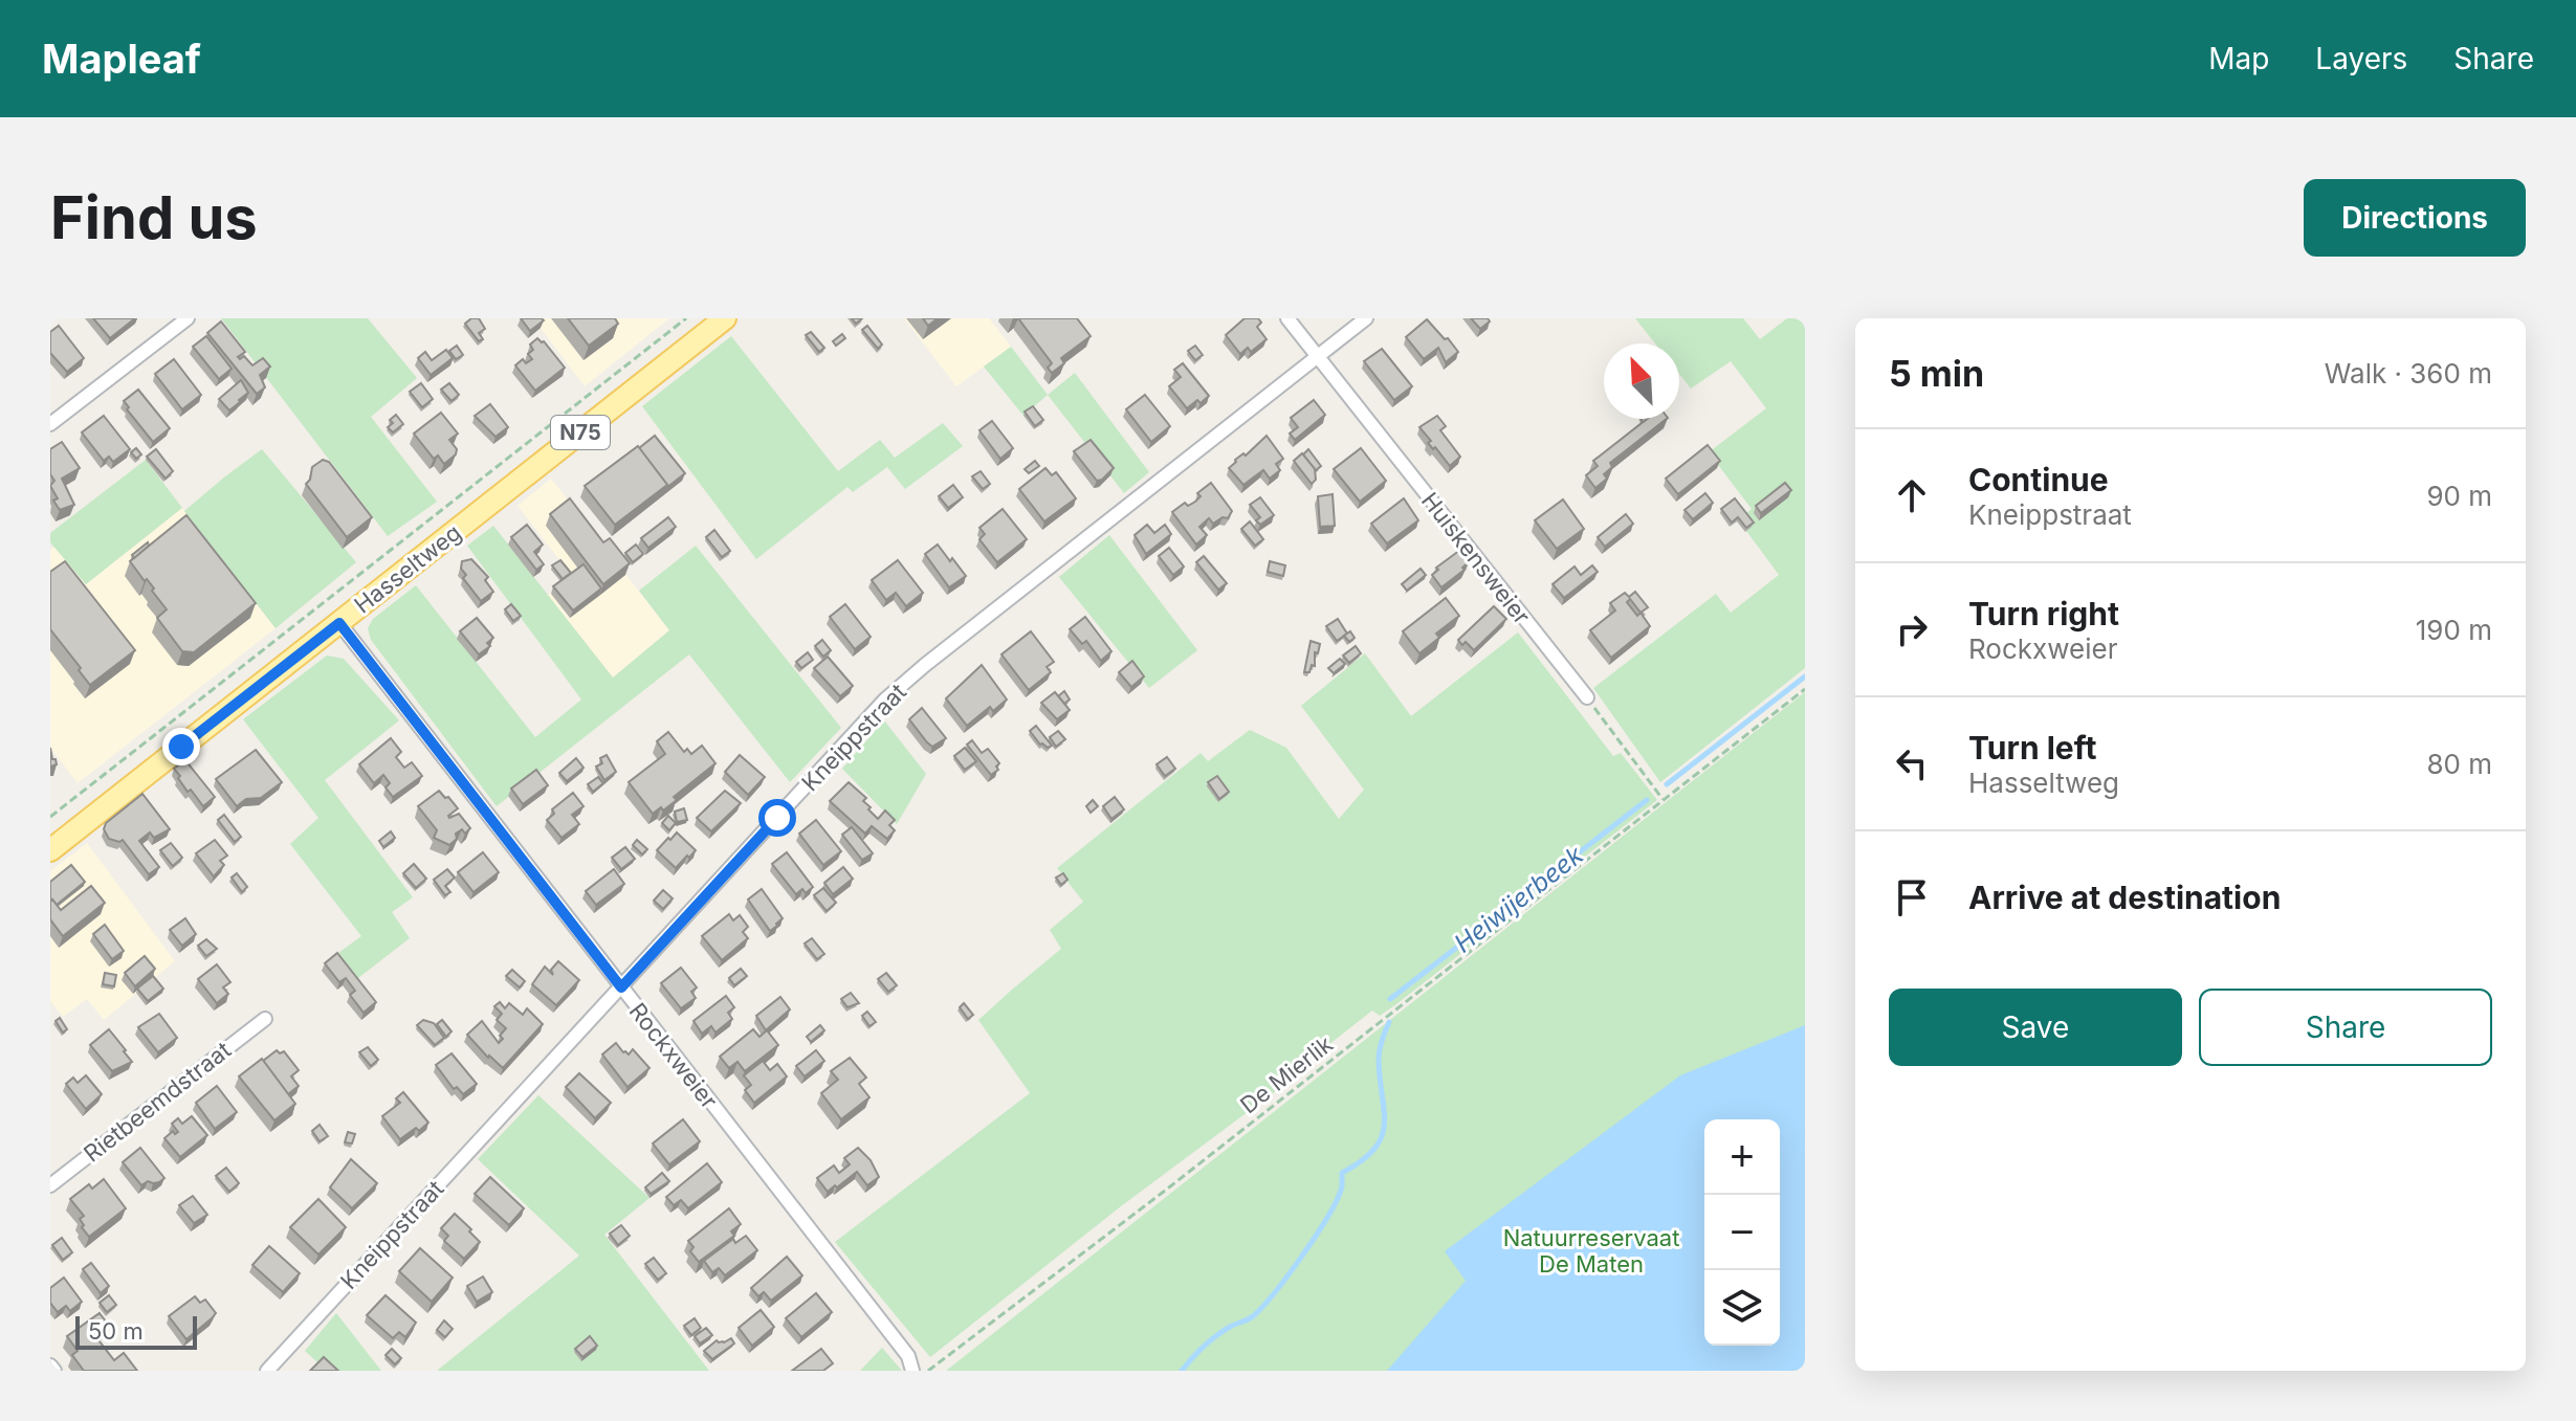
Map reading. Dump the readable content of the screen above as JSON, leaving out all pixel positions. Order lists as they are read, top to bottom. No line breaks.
{"streets":{"main road":["N75","Hasseltweg"],"street":["Huiskensweier","Kneippstraat","Rockxweier","Rietbeemdstraat"],"path":["De Mierlik"]},"crossings":[["Huiskensweier","Kneippstraat"],["Hasseltweg","Rockxweier"],["Kneippstraat","Rockxweier"]],"water":["Heiwijerbeek"],"parks":["Natuurreservaat De Maten"],"scale_bar":"50 m","north":"top left","page":{"header":"Mapleaf","nav":["Map","Layers","Share"],"buttons":["Directions",["Save","Share"]],"title":"Find us","heading":["5 min","Walk · 360 m"],"list":[["Continue","Kneippstraat","90 m"],["Turn right","Rockxweier","190 m"],["Turn left","Hasseltweg","80 m"],"Arrive at destination"],"map_buttons":["+","−"],"scale":"50 m"}}
